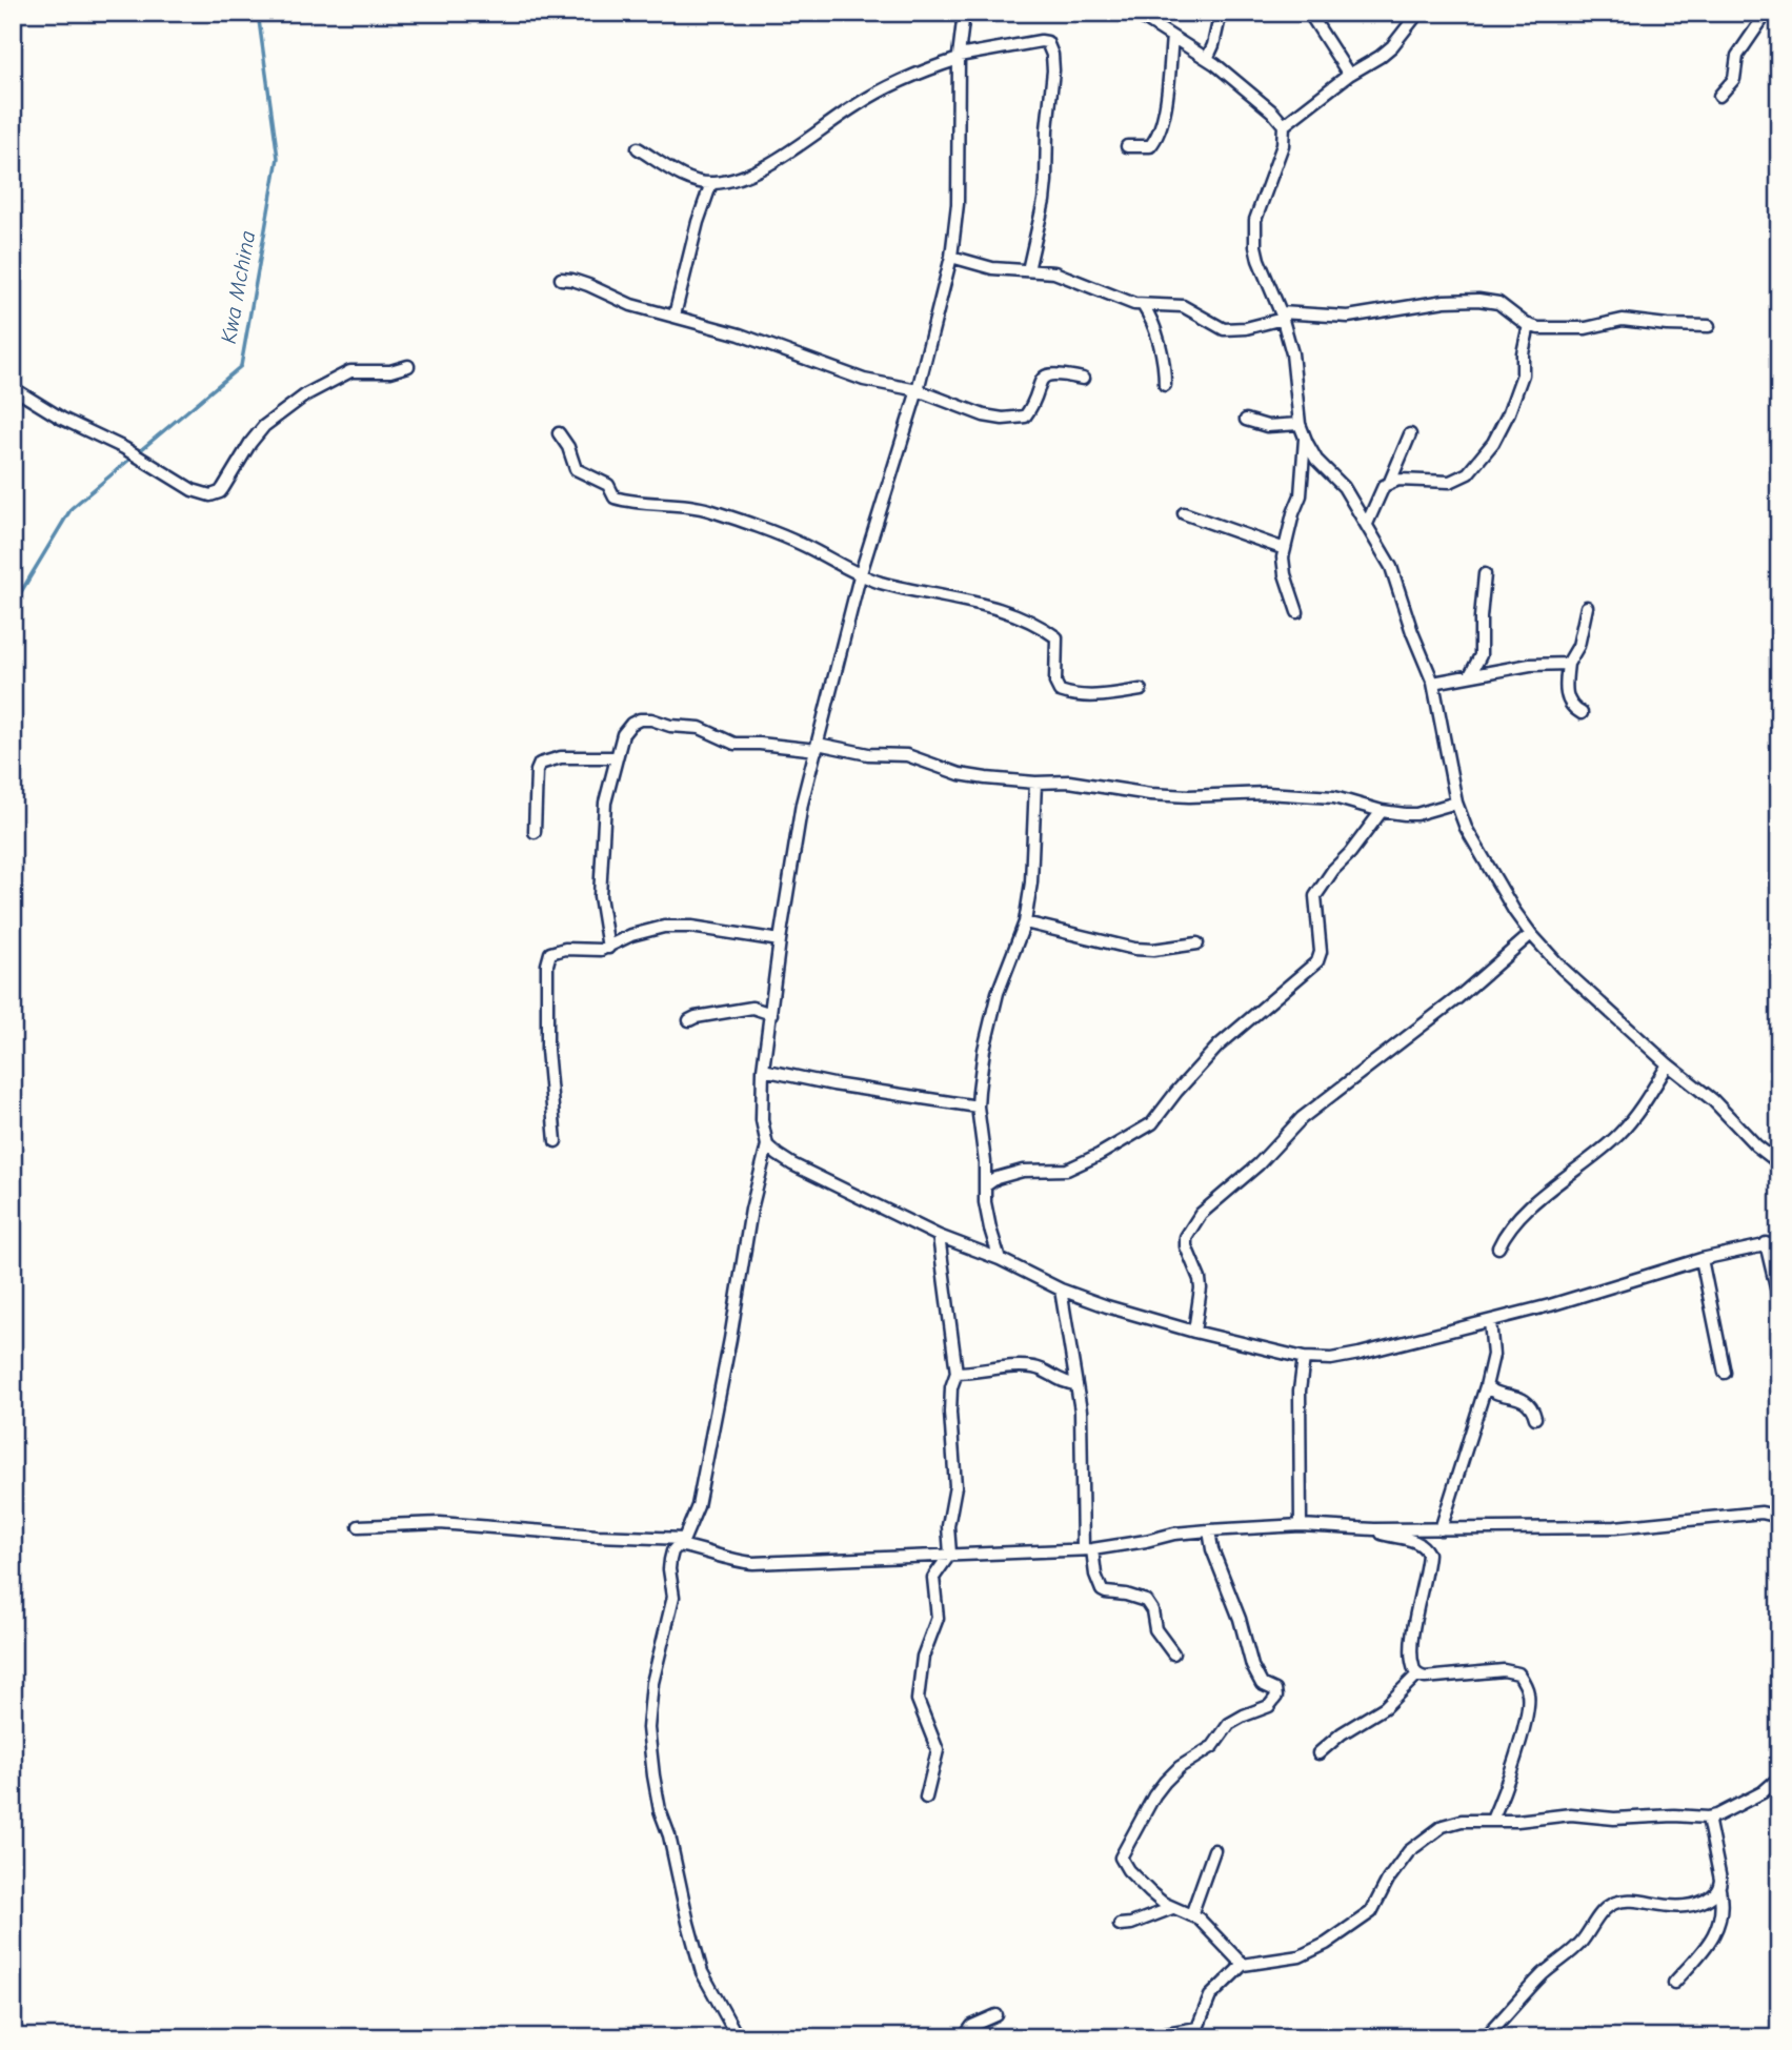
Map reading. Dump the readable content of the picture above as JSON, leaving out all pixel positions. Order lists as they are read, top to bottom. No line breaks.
{"water":["Kwa Mchina"]}
